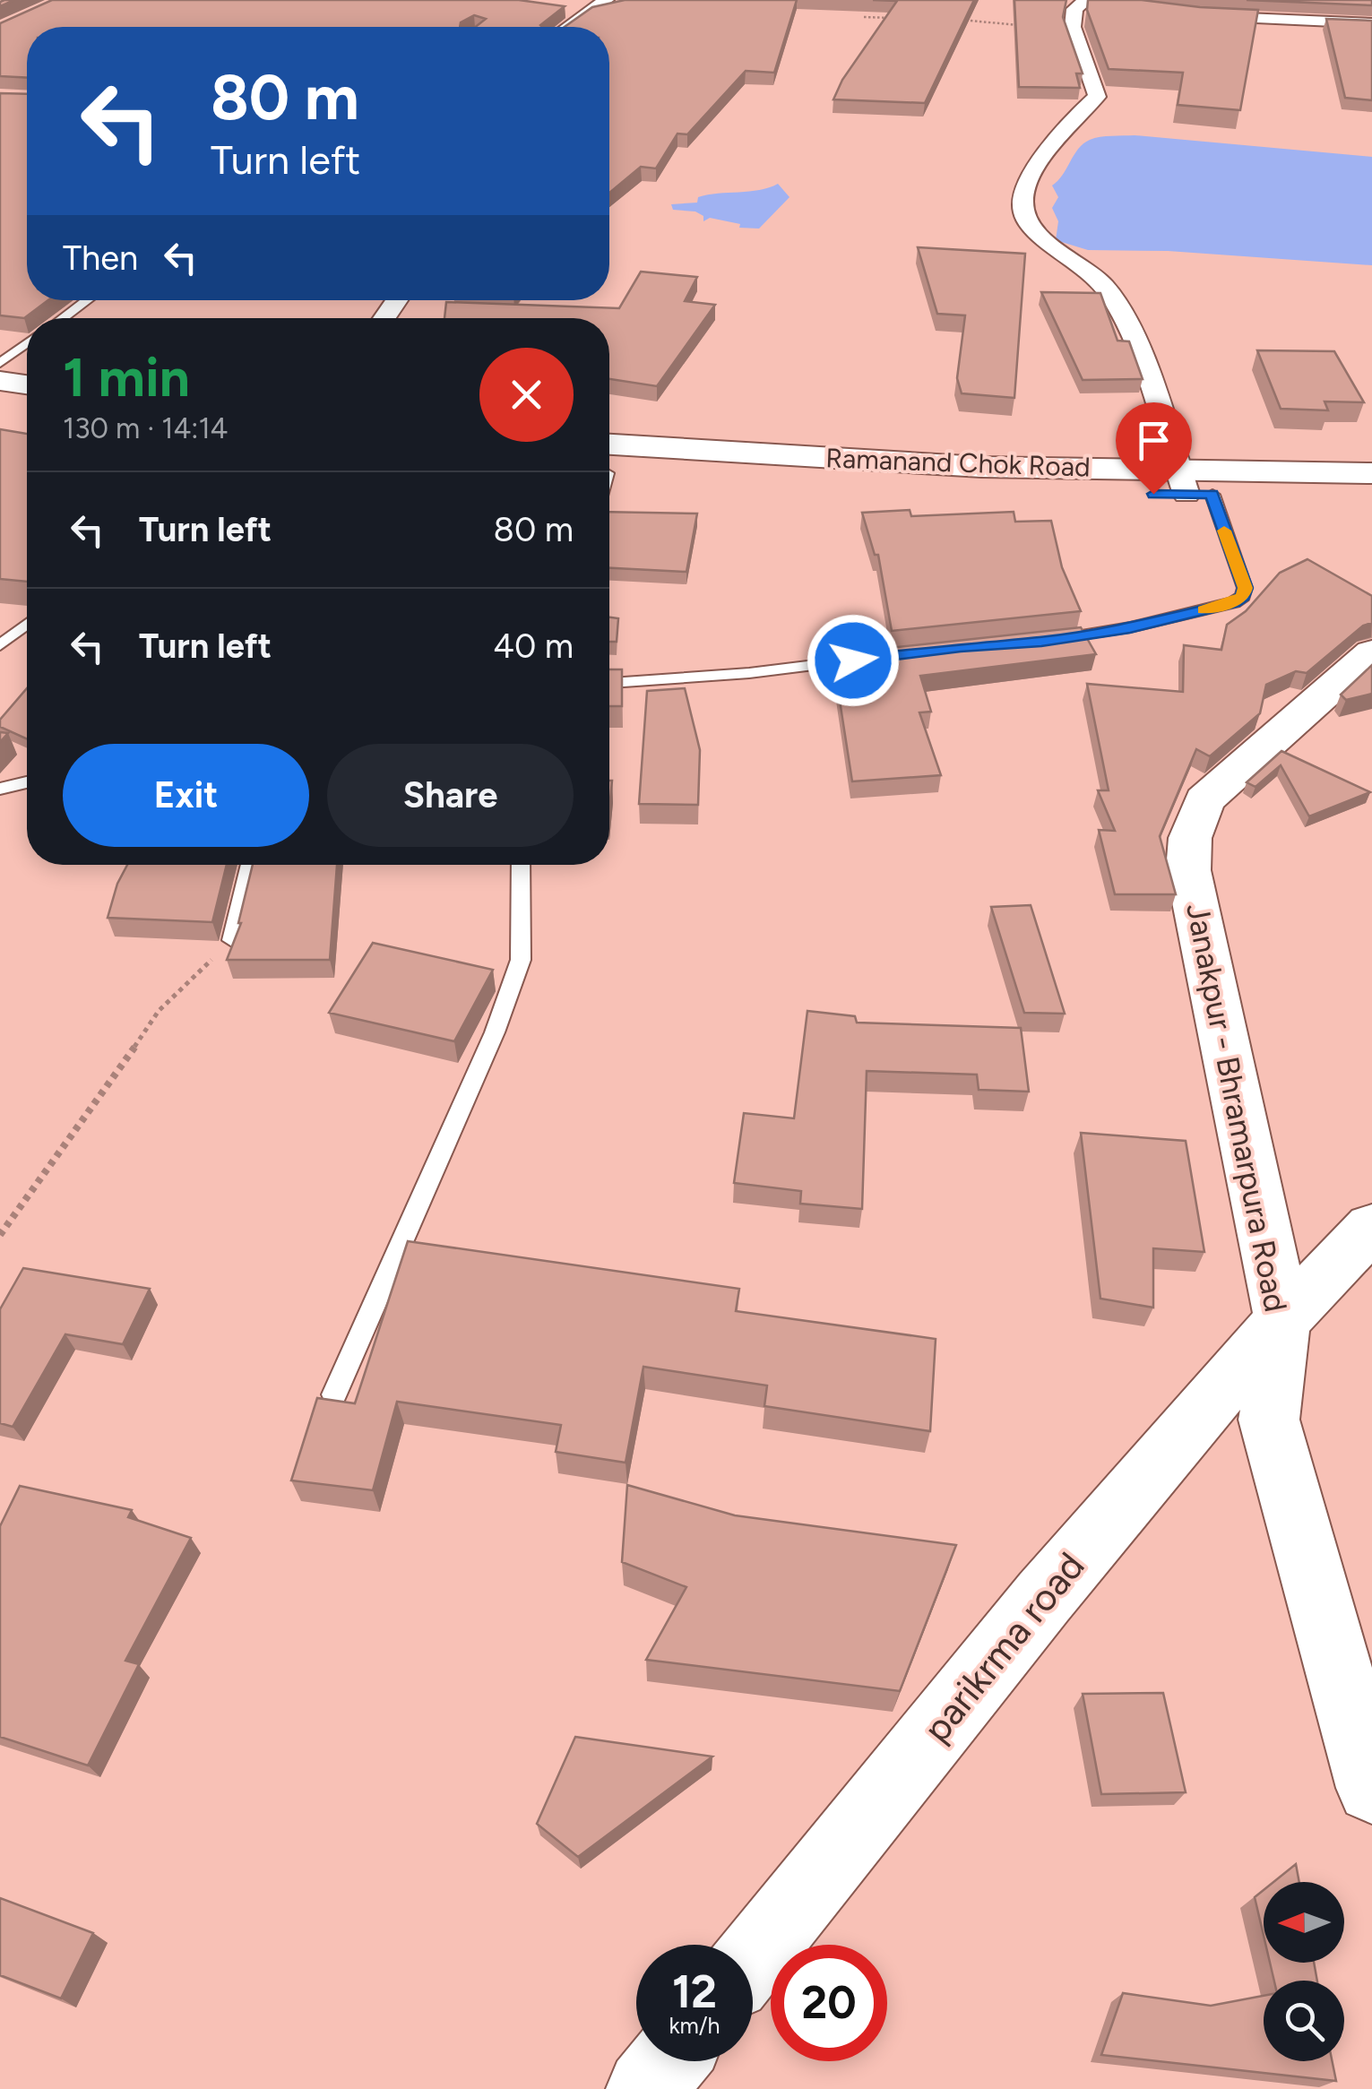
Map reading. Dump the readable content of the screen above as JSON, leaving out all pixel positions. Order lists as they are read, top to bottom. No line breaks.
{"streets":{"main road":["Ramanand Chok Road","Janakpur - Bhramarpura Road","parikrma road"]},"crossings":[["Janakpur - Bhramarpura Road","parikrma road"]],"north":"left","page":{"turn":["80 m","Turn left"],"then":"Then","heading":["1 min","130 m · 14:14"],"list":[{"name":"Turn left","value":"80 m"},{"name":"Turn left","value":"40 m"}],"buttons":["Exit","Share"],"speed":"12 km/h","limit":"20"}}
